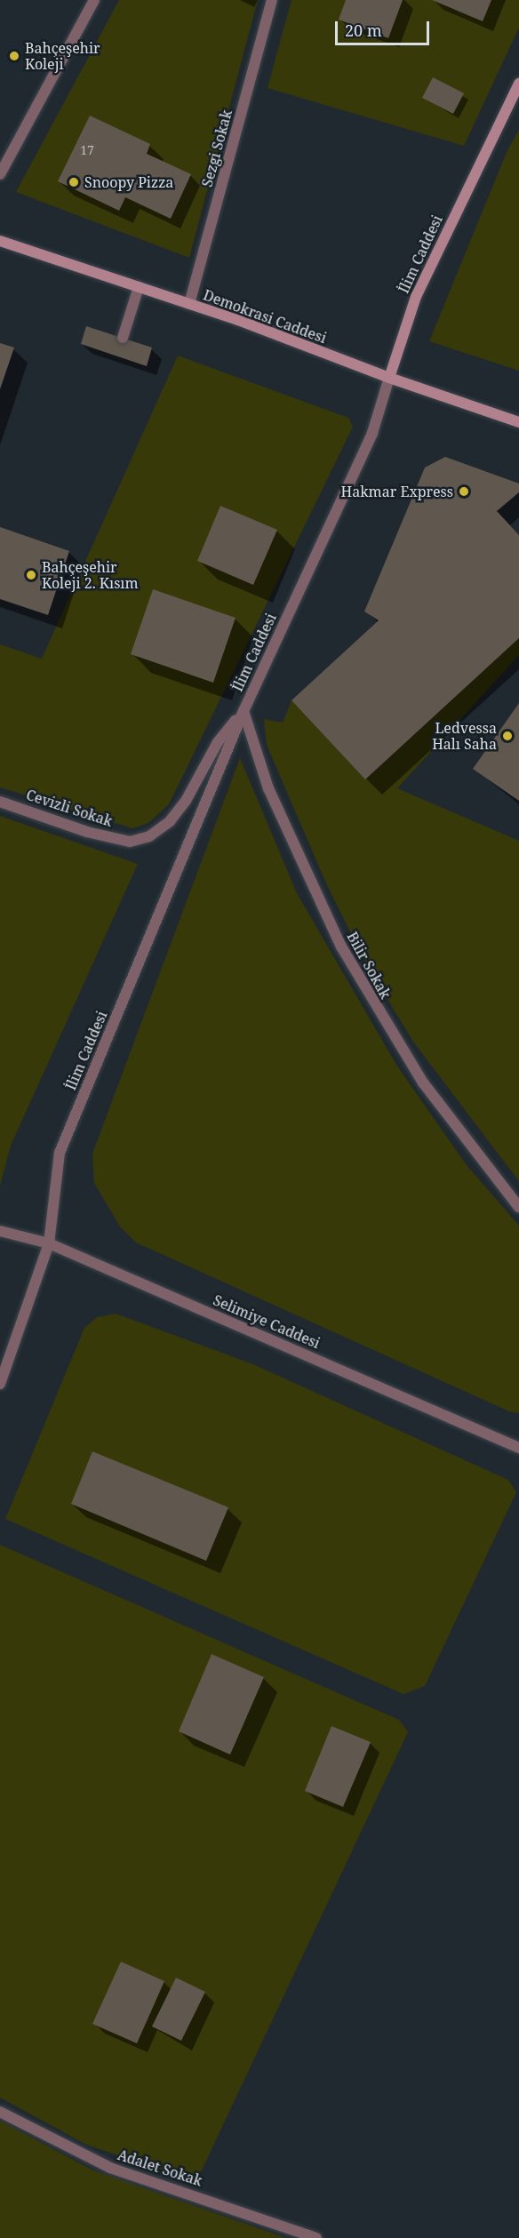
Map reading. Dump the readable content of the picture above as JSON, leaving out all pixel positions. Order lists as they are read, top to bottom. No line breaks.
{"streets":{"main road":["İlim Caddesi","Demokrasi Caddesi"],"street":["Sezgi Sokak","Cevizli Sokak","Bilir Sokak","Selimiye Caddesi","Adalet Sokak"]},"crossings":[["Sezgi Sokak","Demokrasi Caddesi"],["İlim Caddesi","Demokrasi Caddesi"],["İlim Caddesi","Cevizli Sokak"],["İlim Caddesi","Bilir Sokak"],["İlim Caddesi","Selimiye Caddesi"],["Cevizli Sokak","Bilir Sokak"]],"places":["Bahçeşehir Koleji","Snoopy Pizza","Hakmar Express","Bahçeşehir Koleji 2. Kısım","Ledvessa Halı Saha"],"house_numbers":["17"],"scale_bar":"20 m"}
